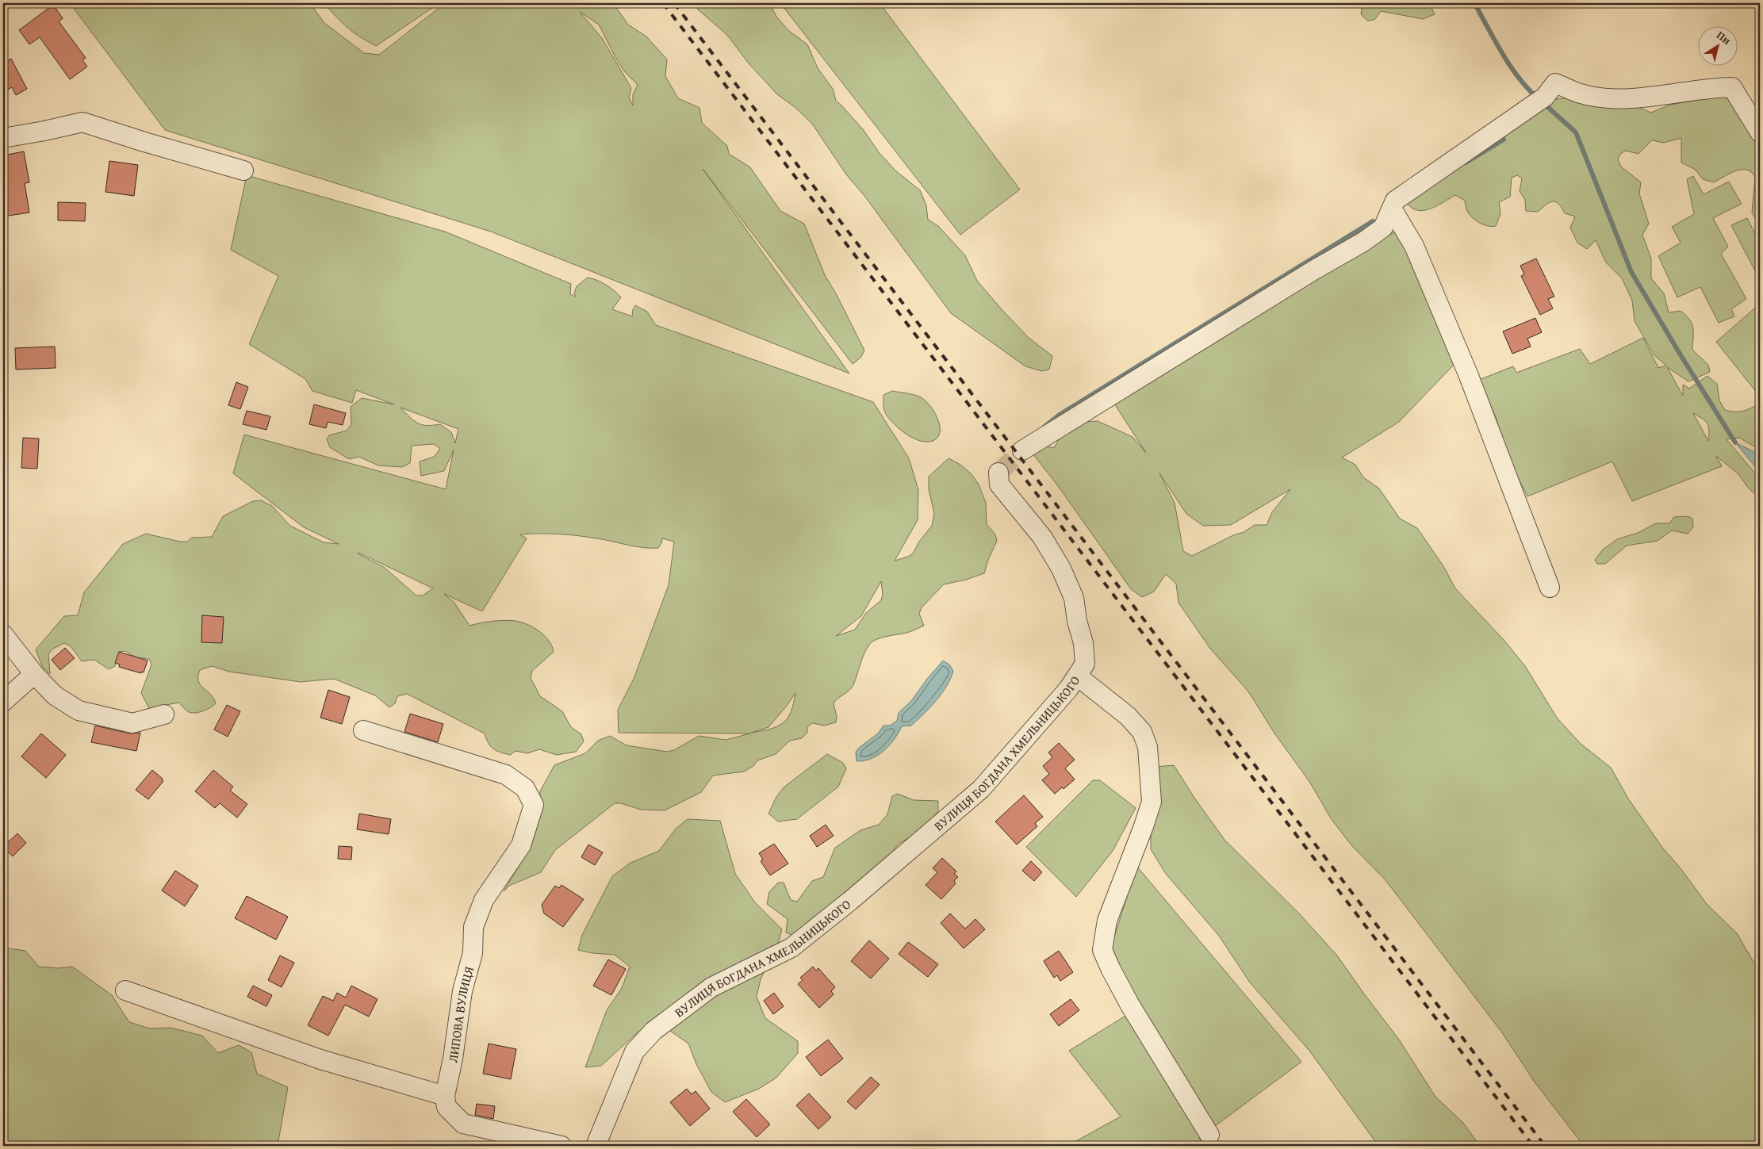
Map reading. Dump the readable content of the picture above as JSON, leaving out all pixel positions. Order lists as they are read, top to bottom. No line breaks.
{"streets":{"street":["ВУЛИЦЯ БОГДАНА ХМЕЛЬНИЦЬКОГО","ЛИПОВА ВУЛИЦЯ"]},"north":"top right"}
